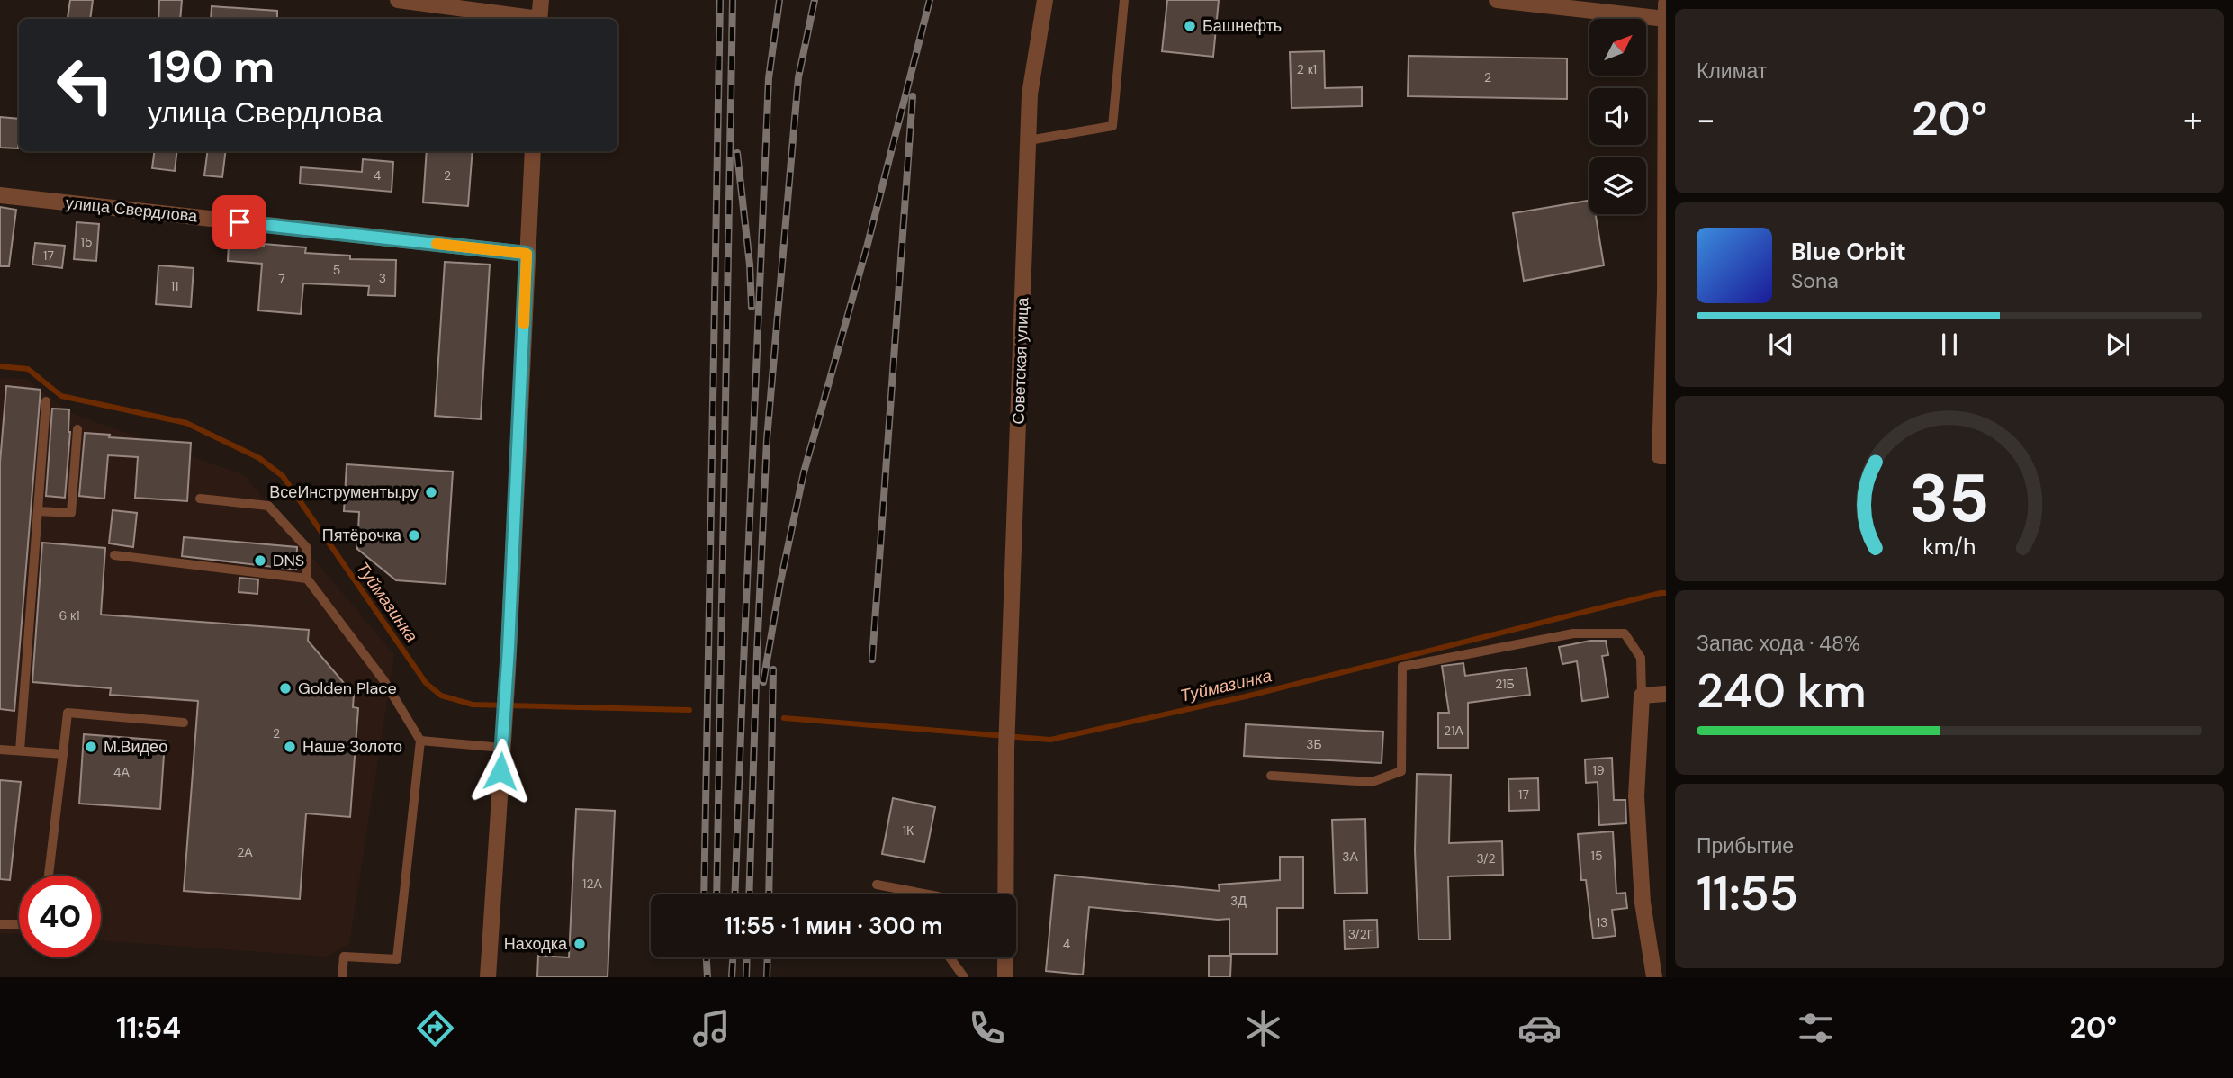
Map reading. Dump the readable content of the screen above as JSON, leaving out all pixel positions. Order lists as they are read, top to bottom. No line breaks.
{"streets":{"street":["улица Свердлова","Советская улица"]},"water":["Туймазинка"],"places":["Башнефть","ВсеИнструменты.ру","Пятёрочка","DNS","Golden Place","М.Видео","Наше Золото","Находка"],"house_numbers":["2 к1","2","4","2","15","17","5","3","7","11","6 к1","21Б","21А","2","3Б","19","4А","17","1К","2А","15","3А","3/2","12А","3Д","13","3/2Г","4"],"north":"top right","page":{"tile":["Климат",["Запас хода · 48%","240 km"],["Прибытие","11:55"]],"turn":["190 m","улица Свердлова"],"heat":["−","20°","+"],"song":["Blue Orbit","Sona"],"limit":"40","trip":"11:55 · 1 мин · 300 m","tabs":["11:54","20°"],"gauge":["35","km/h"]}}
